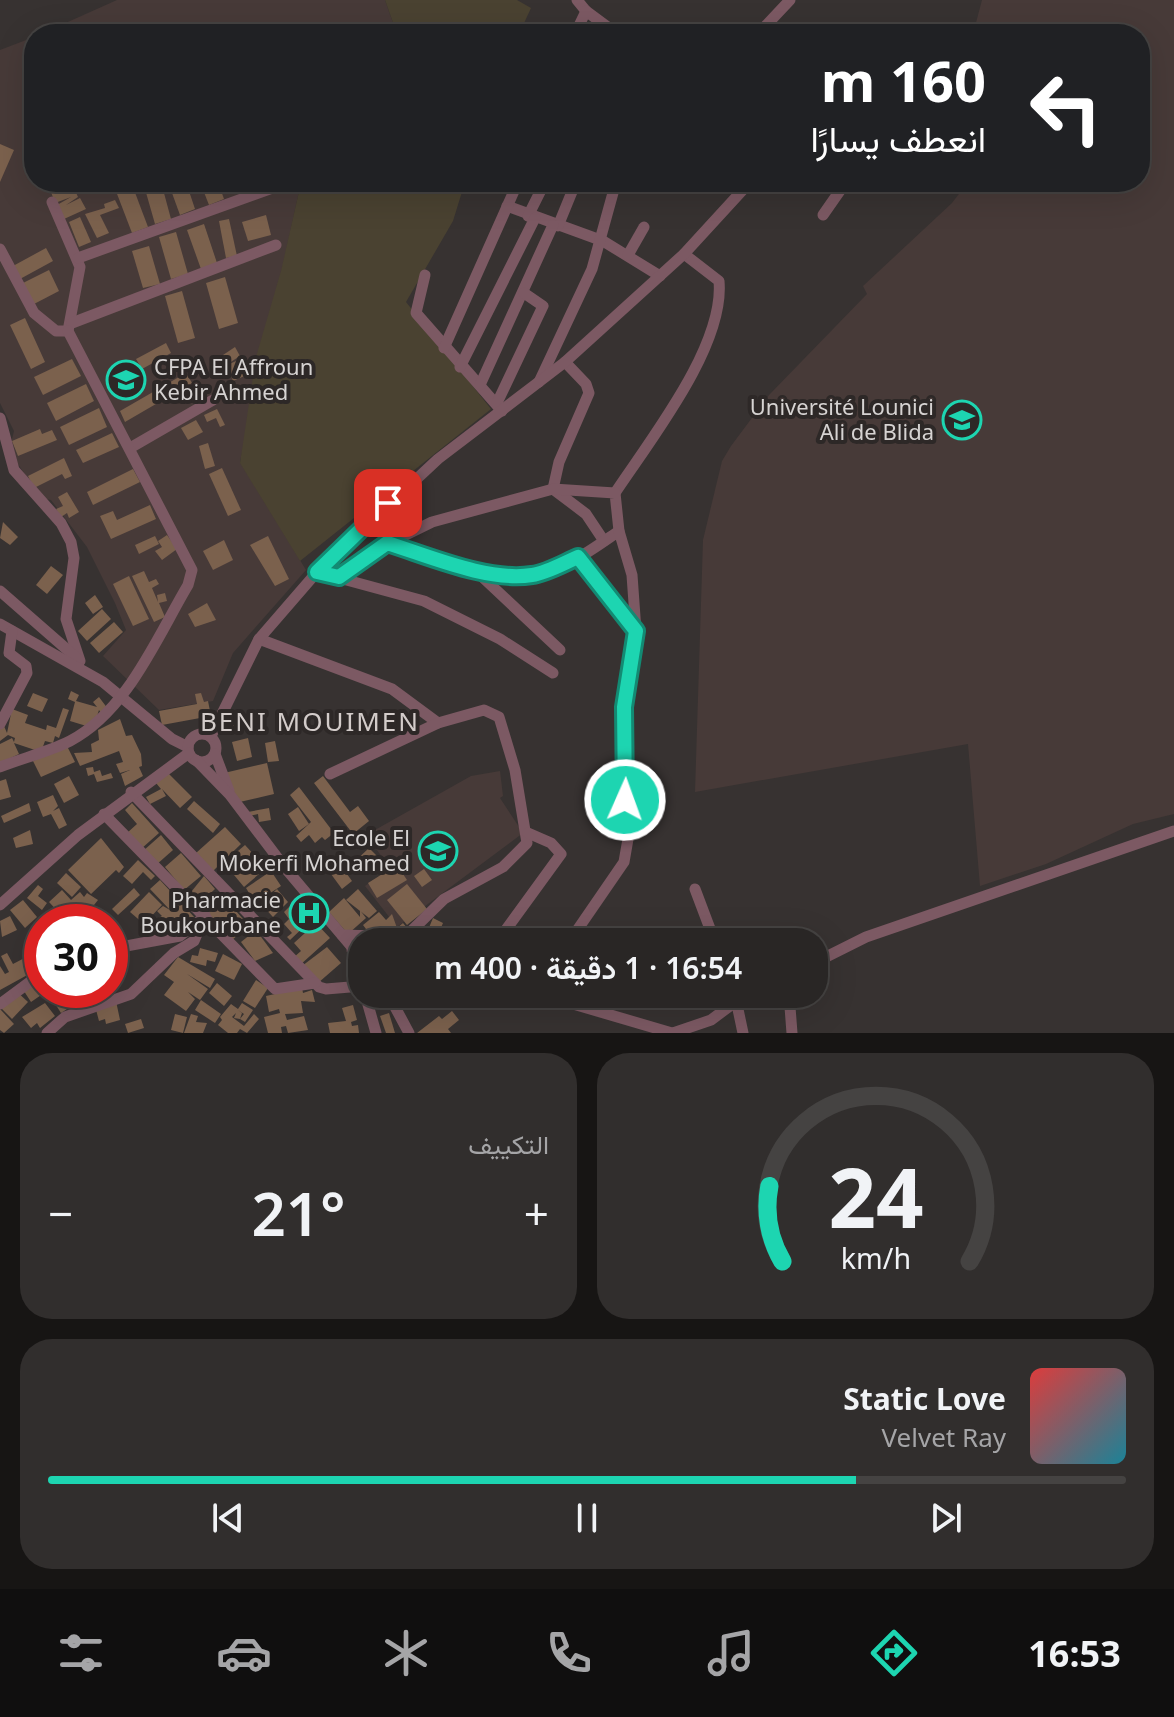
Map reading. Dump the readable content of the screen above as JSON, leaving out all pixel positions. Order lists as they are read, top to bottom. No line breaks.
{"districts":["BENI MOUIMEN"],"places":{"school or university":["CFPA El Affroun Kebir Ahmed","Université Lounici Ali de Blida","Ecole El Mokerfi Mohamed"],"hospital":["Pharmacie Boukourbane"]},"page":{"turn":["160 m","انعطف يسارًا"],"limit":"30","trip":"16:54 · 1 دقيقة · 400 m","tile":"التكييف","heat":["−","21°","+"],"song":["Static Love","Velvet Ray"],"tabs":"16:53","gauge":["24","km/h"]}}
